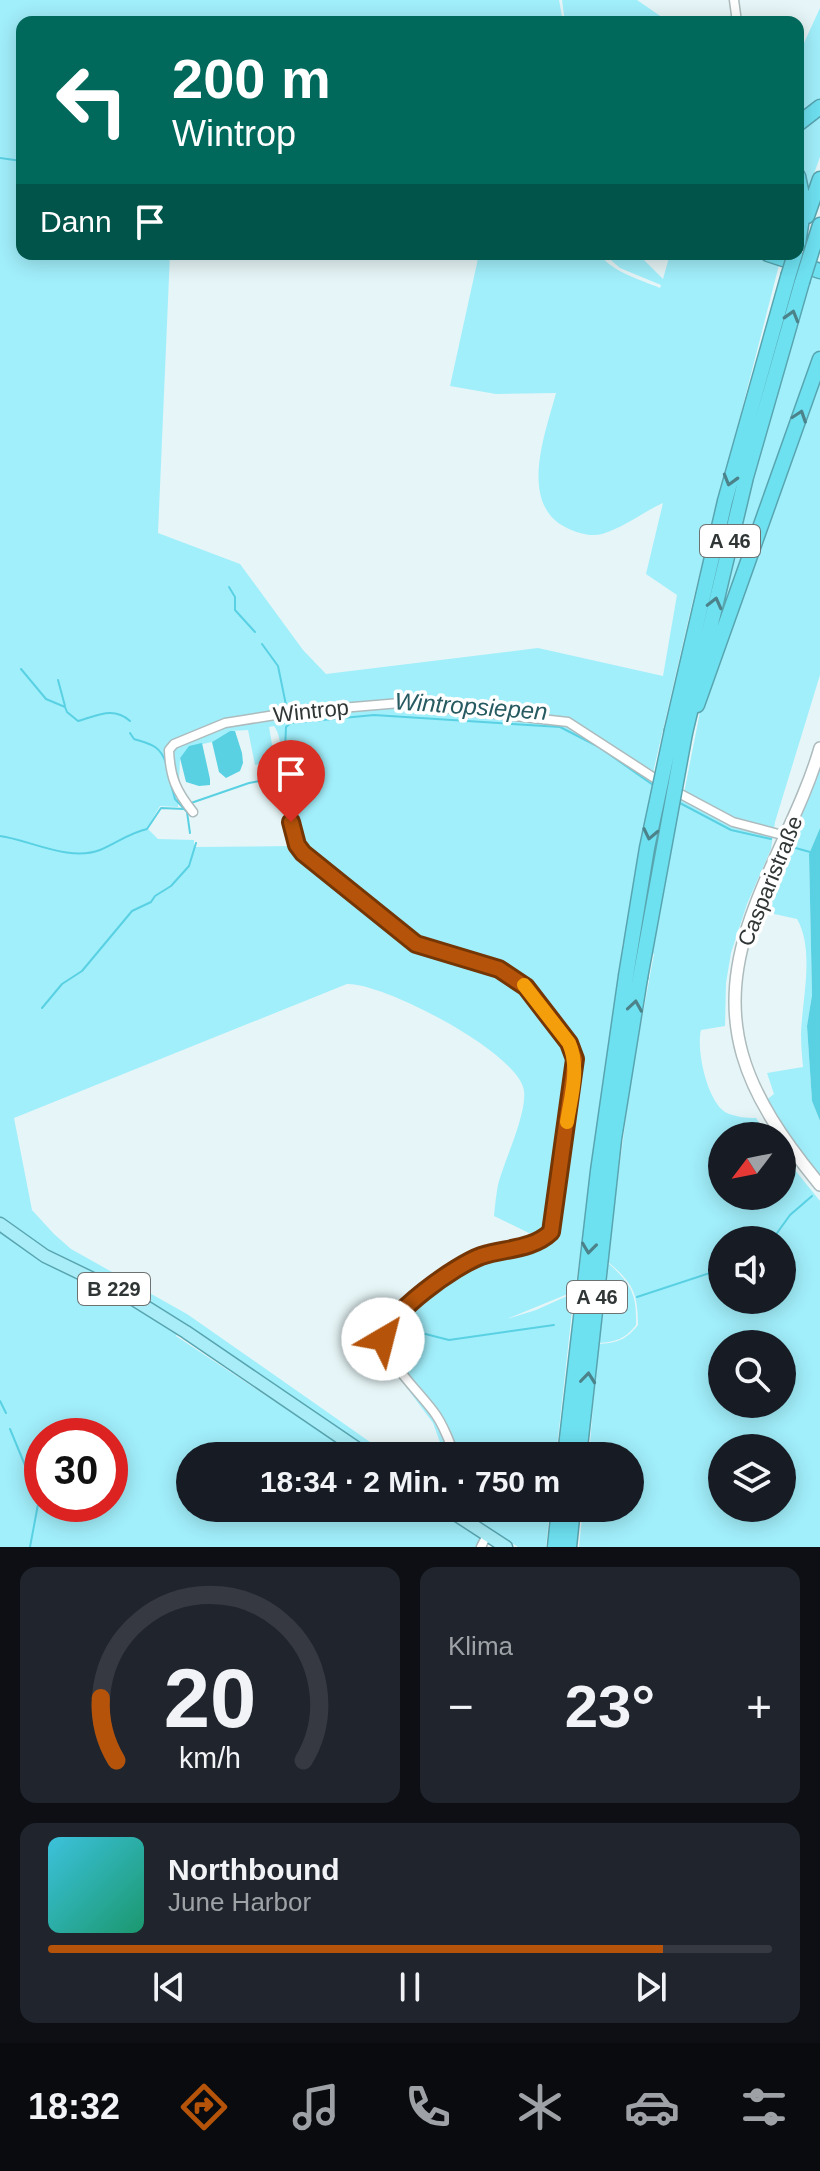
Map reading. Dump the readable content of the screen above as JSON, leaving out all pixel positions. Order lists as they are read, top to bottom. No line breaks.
{"streets":{"highway":["A 46"],"main road":["Casparistraße","B 229"],"street":["Wintrop"]},"crossings":[["Wintrop","Casparistraße"]],"water":["Wintropsiepen"],"north":"bottom left","page":{"turn":["200 m","Wintrop"],"then":"Dann","limit":"30","trip":"18:34 · 2 Min. · 750 m","tile":"Klima","heat":["−","23°","+"],"song":["Northbound","June Harbor"],"tabs":"18:32","gauge":["20","km/h"]}}
